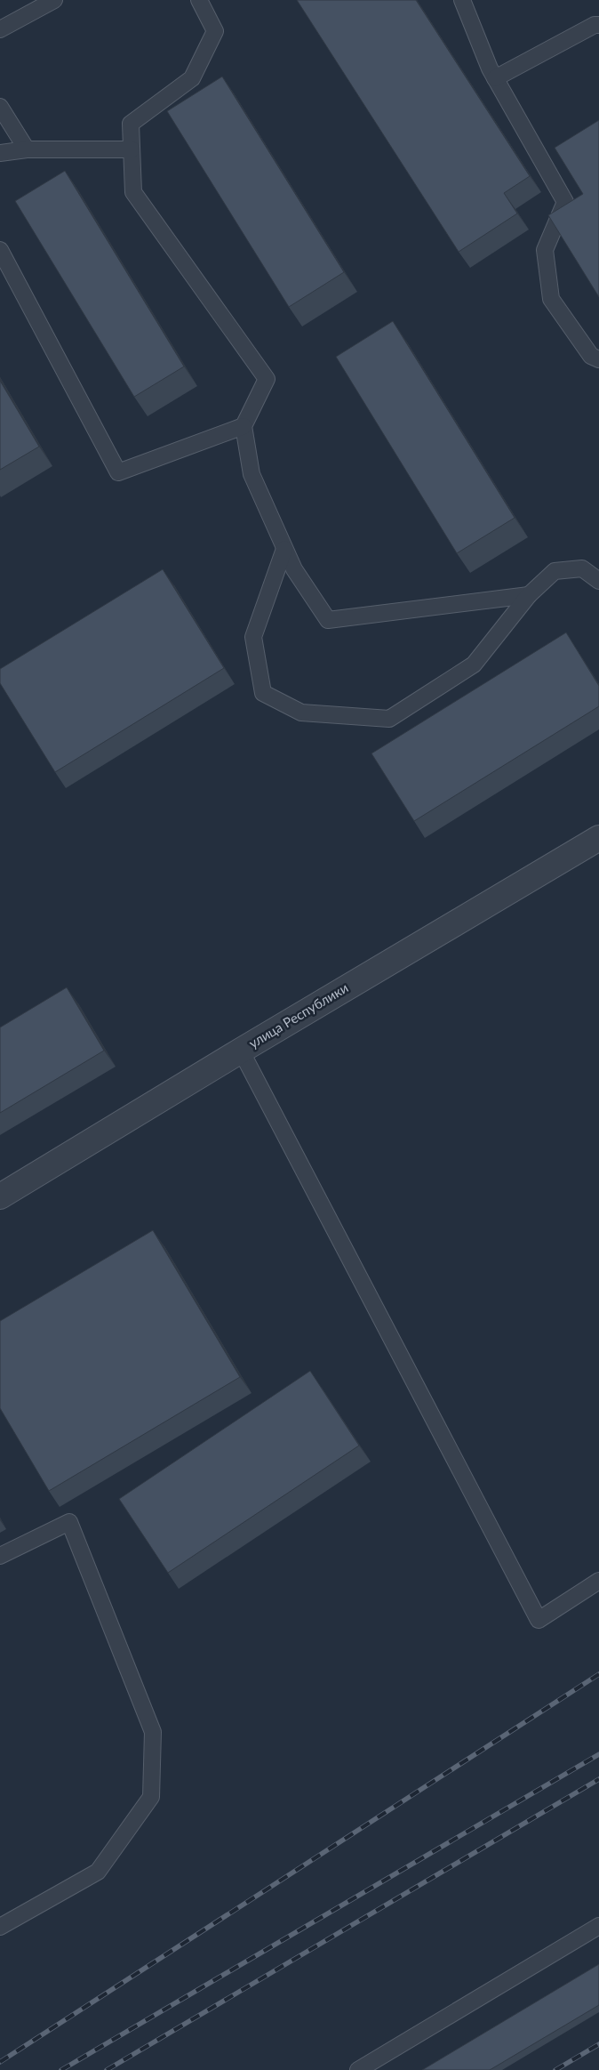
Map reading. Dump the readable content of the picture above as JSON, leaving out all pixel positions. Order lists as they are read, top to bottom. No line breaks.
{"streets":{"street":["улица Республики"]}}
